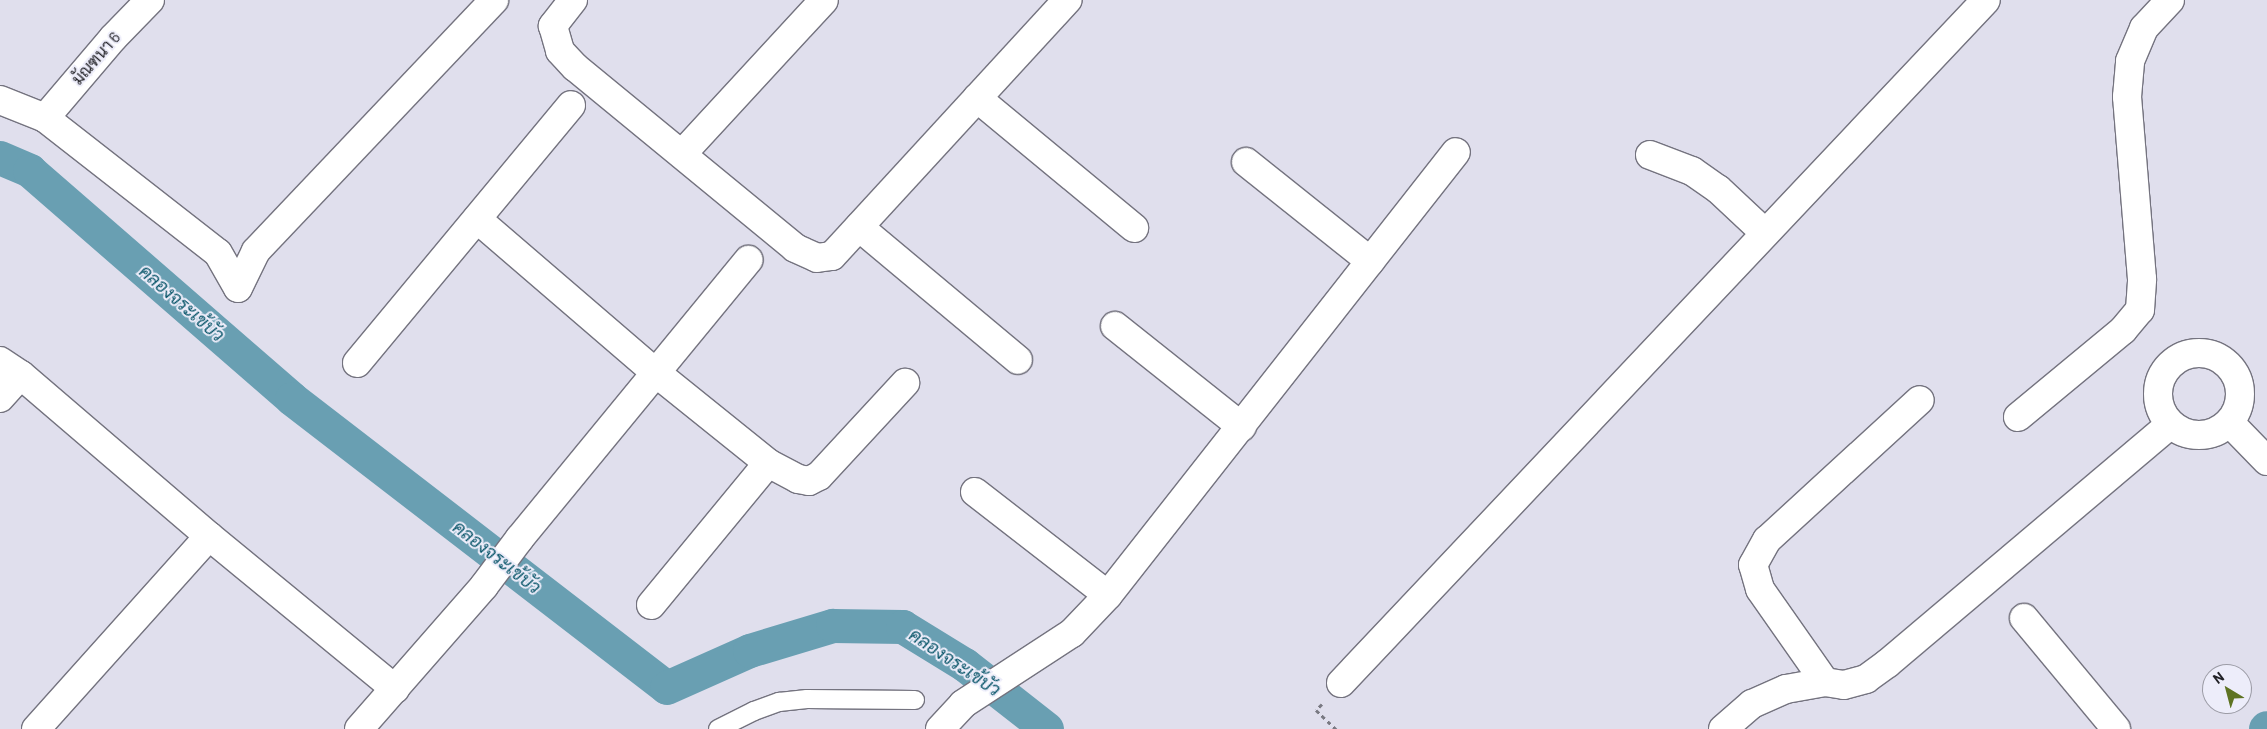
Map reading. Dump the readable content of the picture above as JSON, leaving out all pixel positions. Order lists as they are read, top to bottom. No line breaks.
{"streets":{"street":["มัณฑนา 6"]},"water":["คลองจระเข้บัว"],"north":"top left"}
